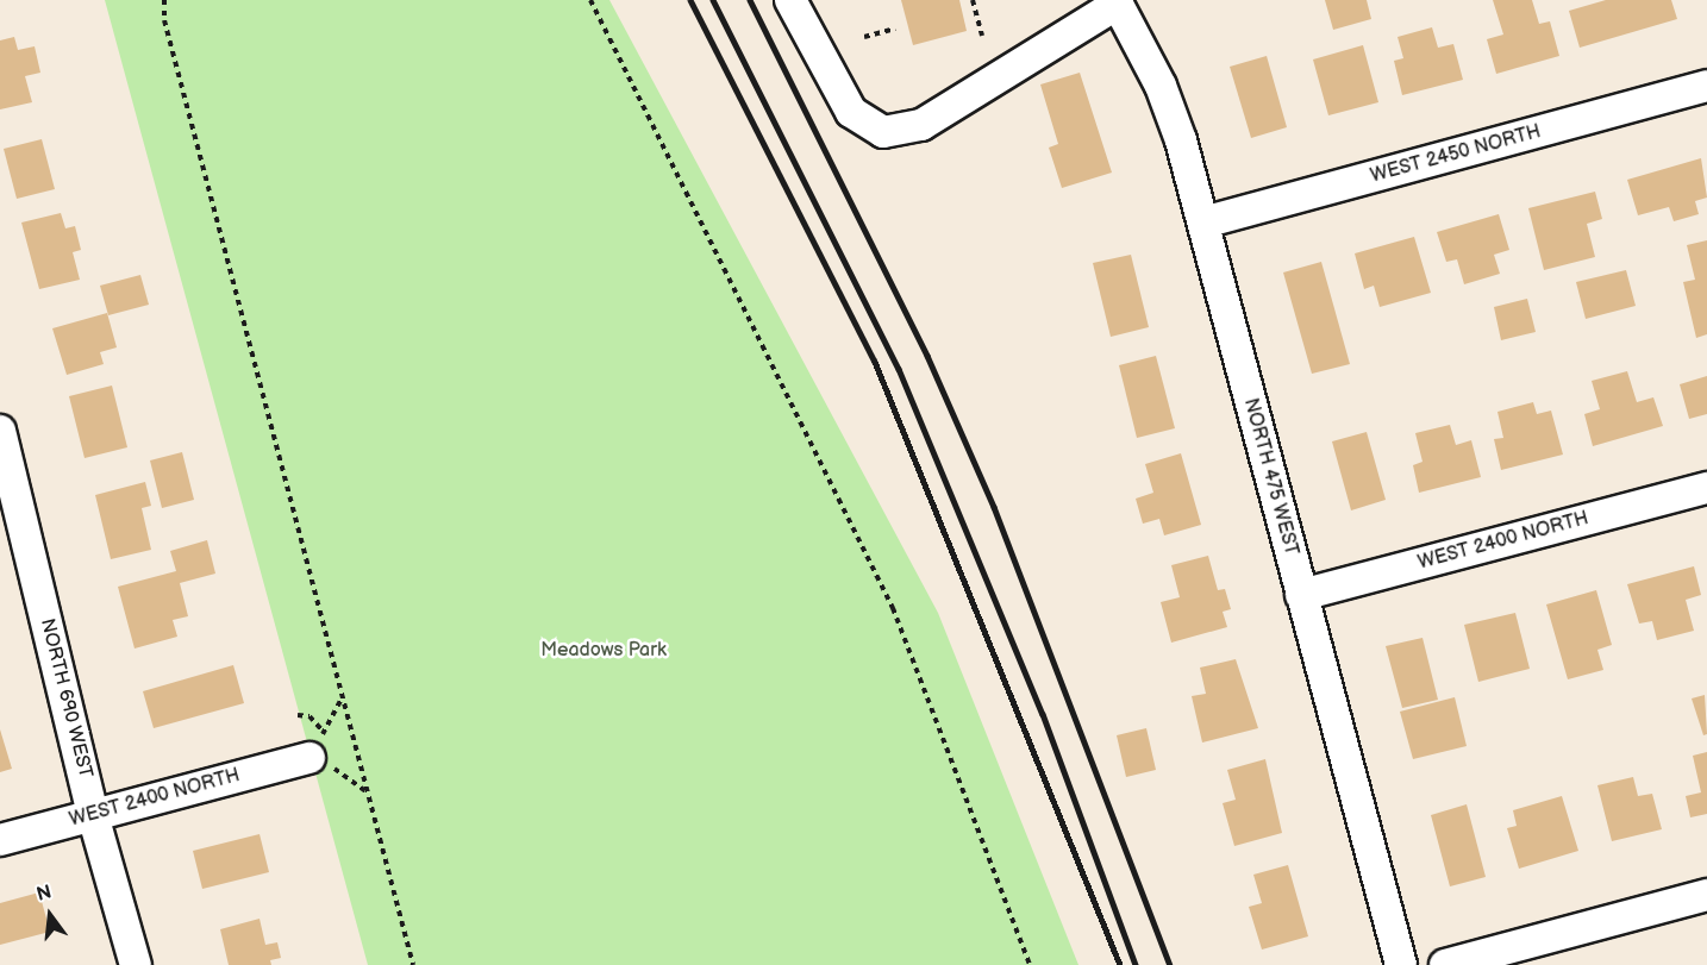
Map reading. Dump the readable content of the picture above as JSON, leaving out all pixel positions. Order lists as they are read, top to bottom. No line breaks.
{"streets":{"street":["WEST 2450 NORTH","NORTH 475 WEST","WEST 2400 NORTH","NORTH 690 WEST"]},"crossings":[["WEST 2450 NORTH","NORTH 475 WEST"],["NORTH 475 WEST","WEST 2400 NORTH"],["WEST 2400 NORTH","NORTH 690 WEST"]],"parks":["Meadows Park"],"north":"top"}
